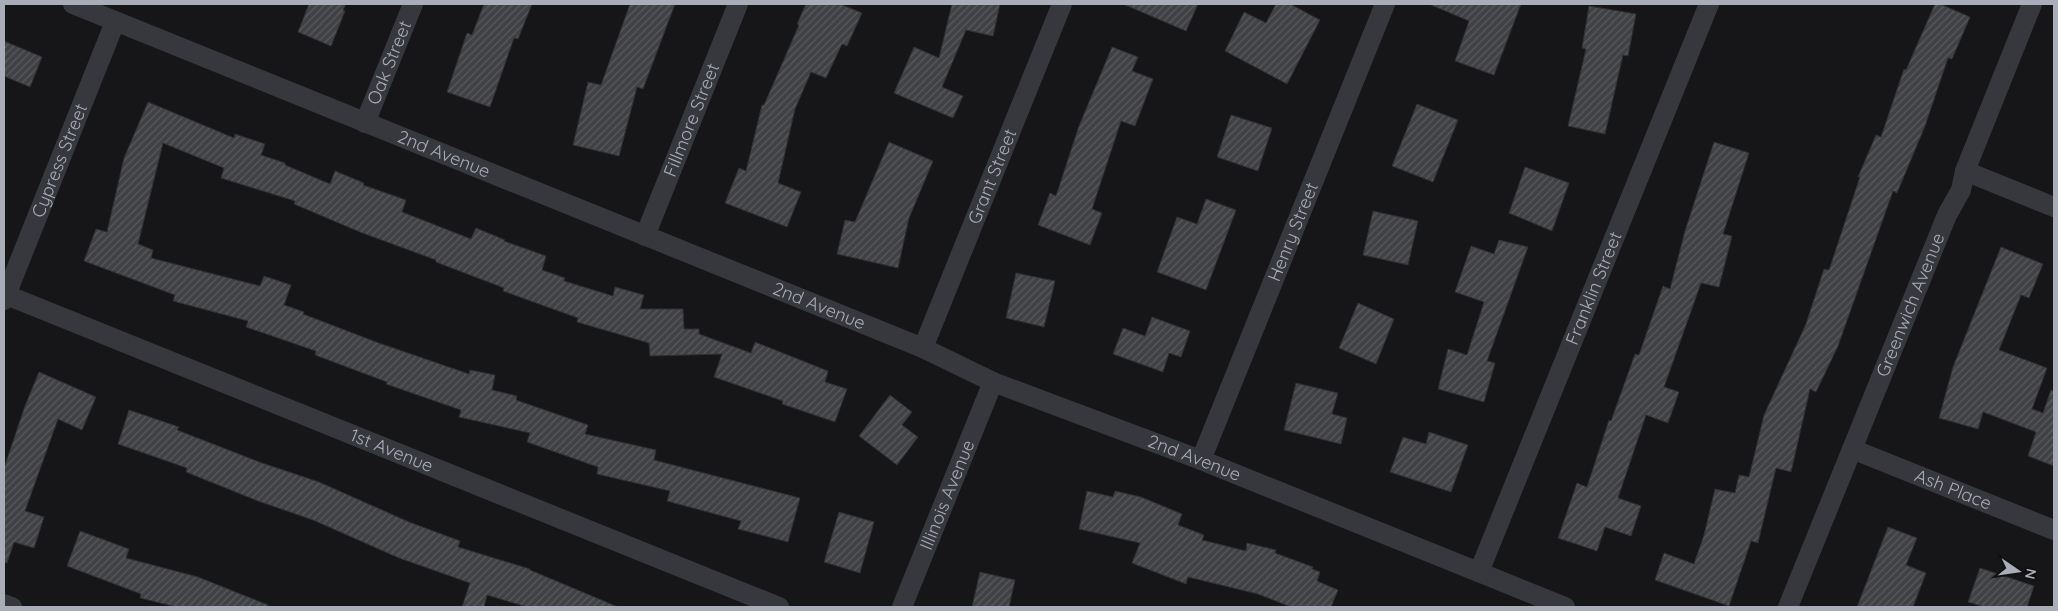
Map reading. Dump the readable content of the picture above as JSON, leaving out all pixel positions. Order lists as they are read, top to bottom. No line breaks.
{"streets":{"street":["Oak Street","Fillmore Street","2nd Avenue","Cypress Street","Grant Street","Henry Street","Franklin Street","Greenwich Avenue","1st Avenue","Ash Place","Illinois Avenue"]},"crossings":[["Oak Street","2nd Avenue"],["Fillmore Street","2nd Avenue"],["2nd Avenue","Cypress Street"],["2nd Avenue","Grant Street"],["2nd Avenue","Henry Street"],["2nd Avenue","Franklin Street"],["2nd Avenue","Illinois Avenue"],["Cypress Street","1st Avenue"],["Greenwich Avenue","Ash Place"]],"north":"right"}
